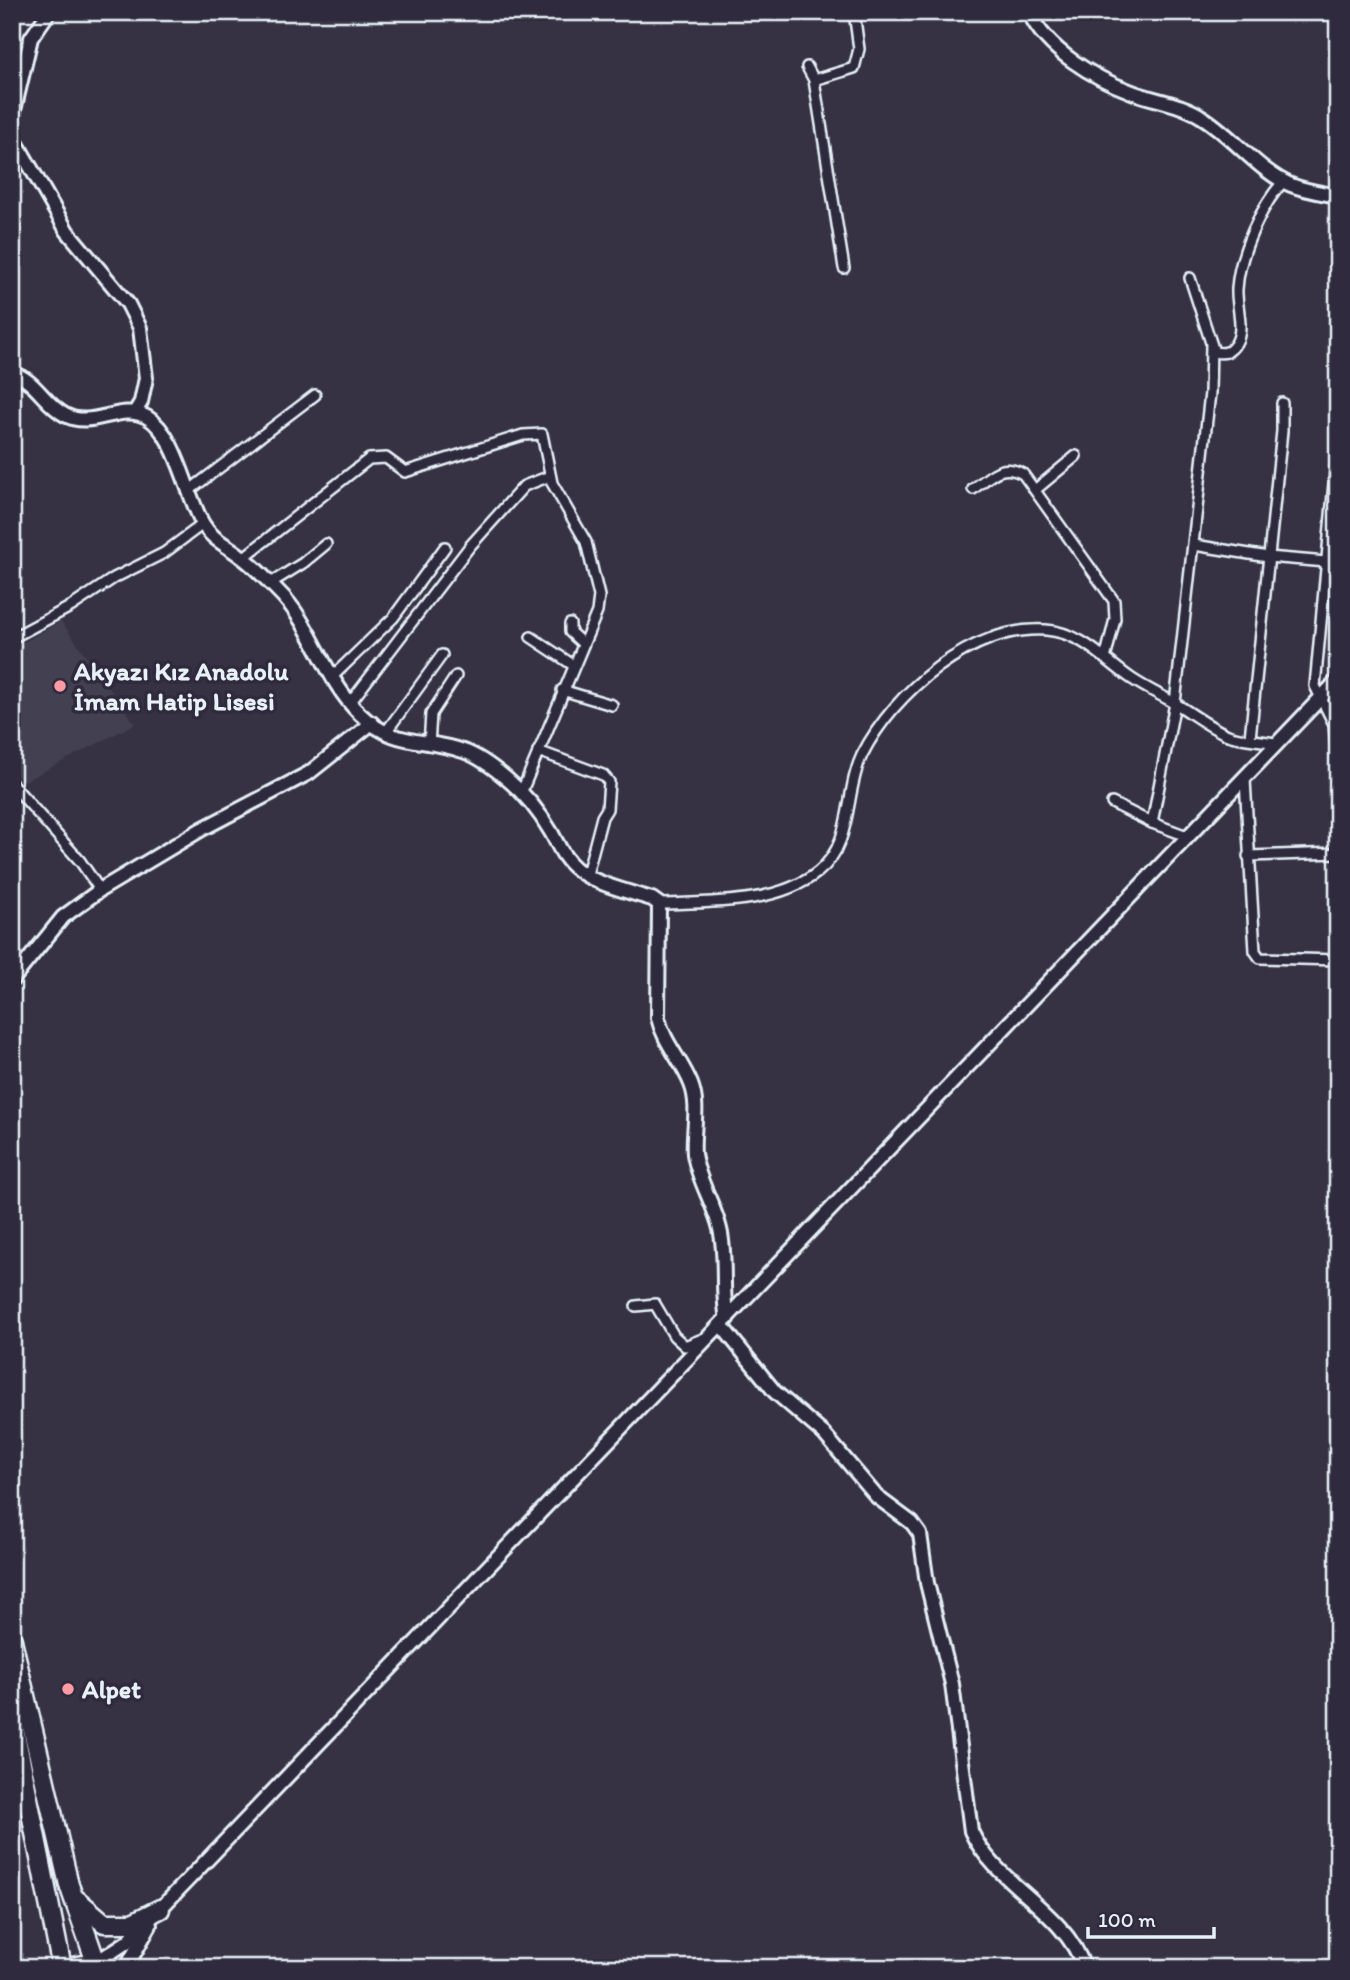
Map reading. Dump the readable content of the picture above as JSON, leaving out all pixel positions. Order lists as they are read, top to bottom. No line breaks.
{"places":["Akyazı Kız Anadolu İmam Hatip Lisesi","Alpet"],"scale_bar":"100 m"}
